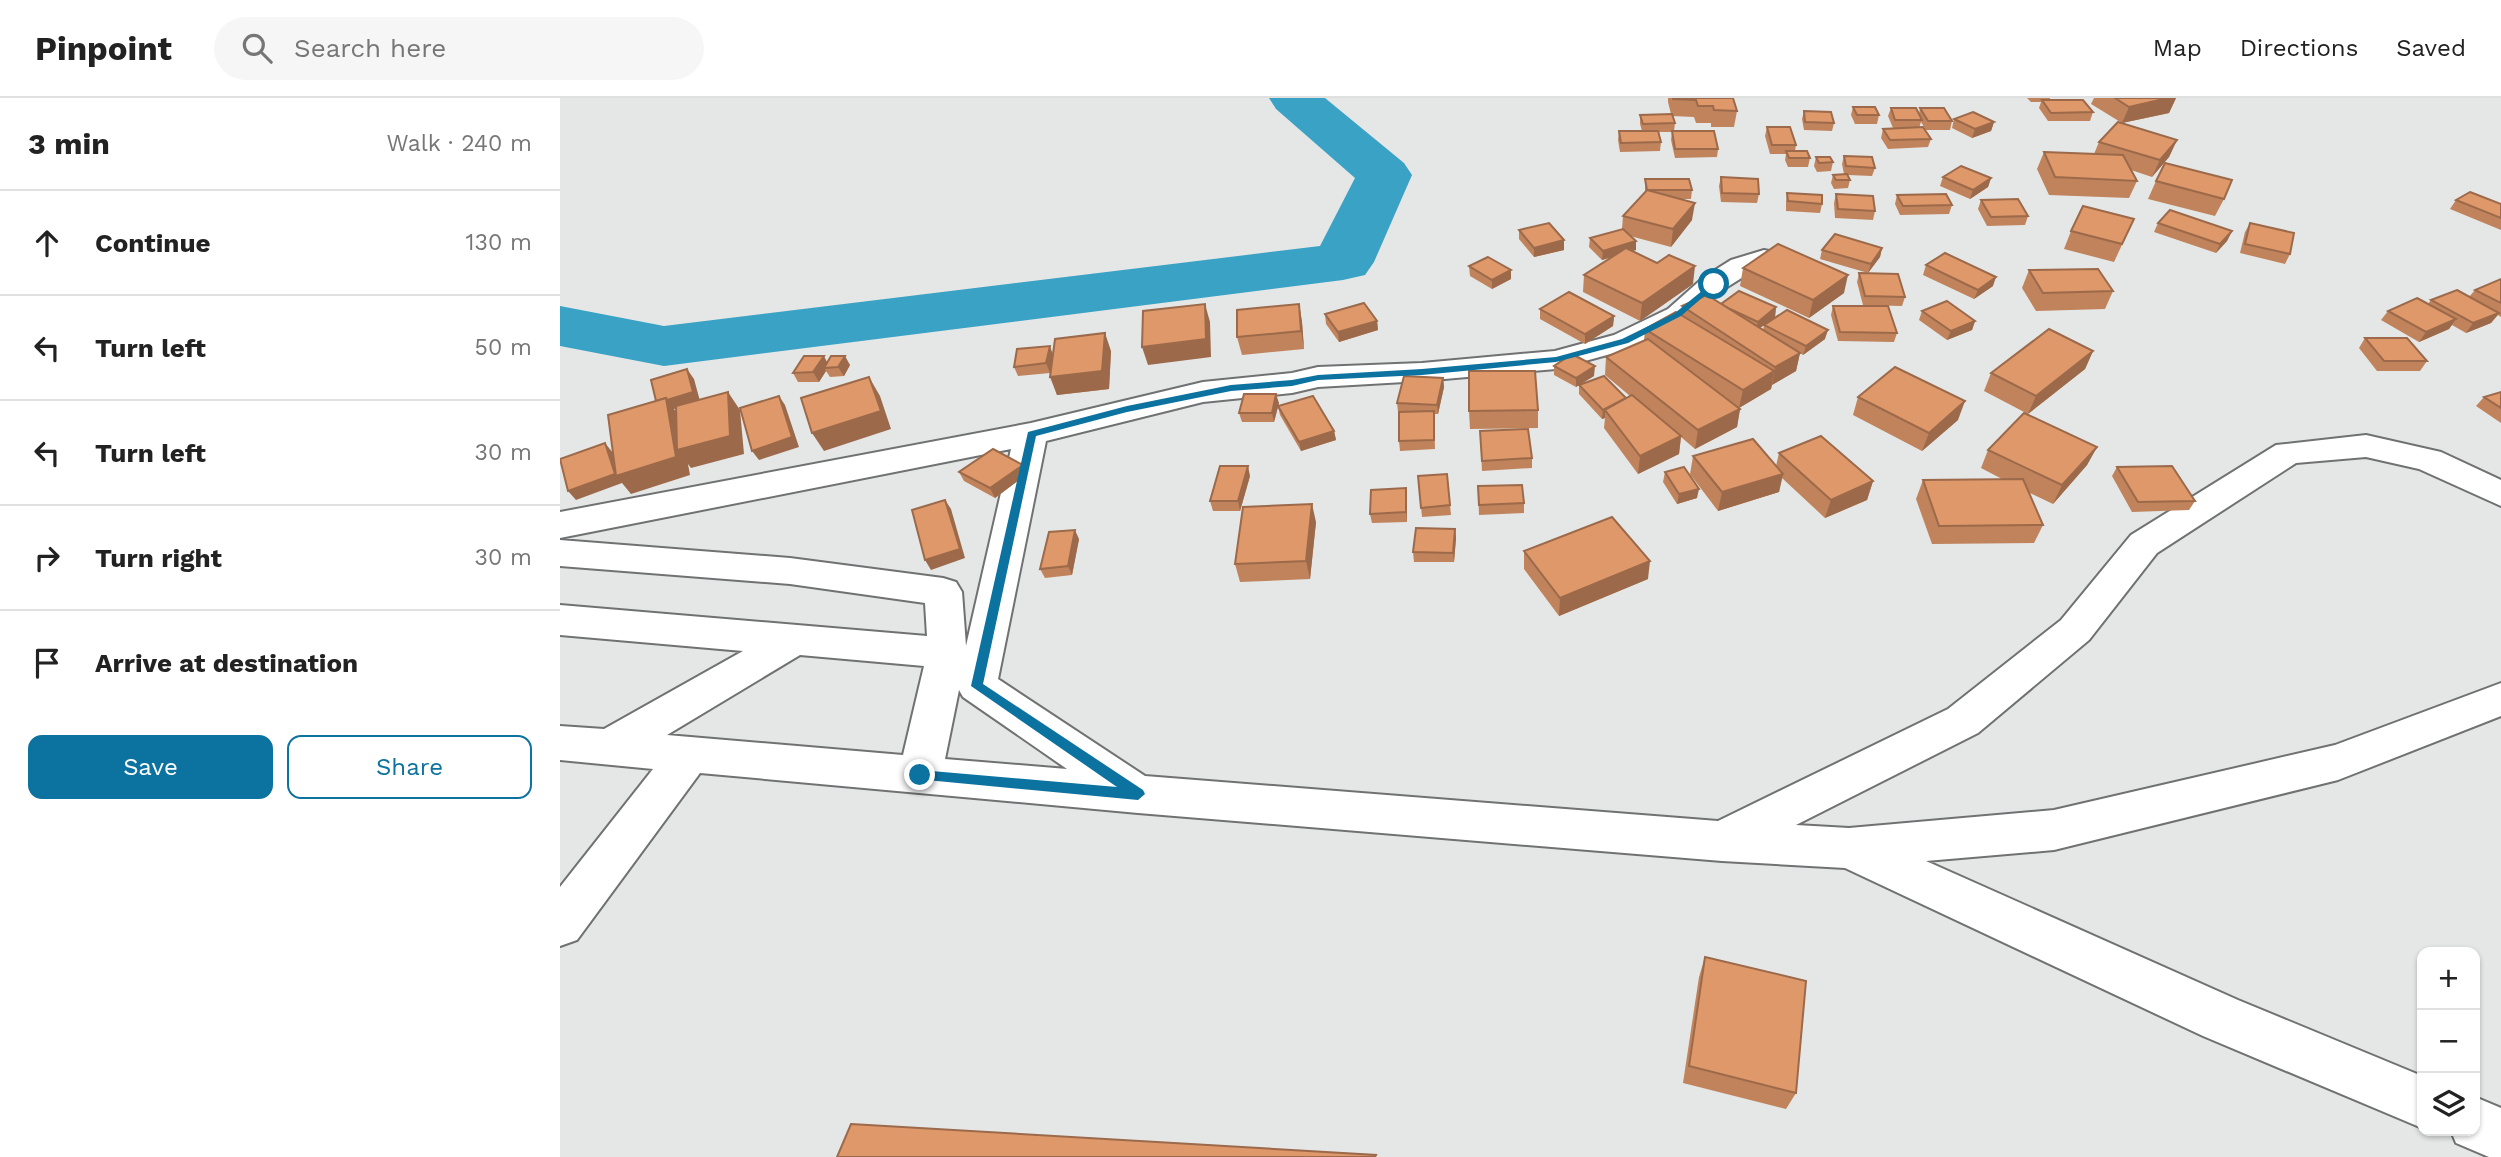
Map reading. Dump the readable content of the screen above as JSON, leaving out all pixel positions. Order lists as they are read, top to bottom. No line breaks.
{"page":{"header":"Pinpoint","search":"Search here","nav":["Map","Directions","Saved"],"heading":["3 min","Walk · 240 m"],"list":[["Continue","130 m"],["Turn left","50 m"],["Turn left","30 m"],["Turn right","30 m"],"Arrive at destination"],"buttons":["Save","Share"],"map_buttons":["+","−"]}}
